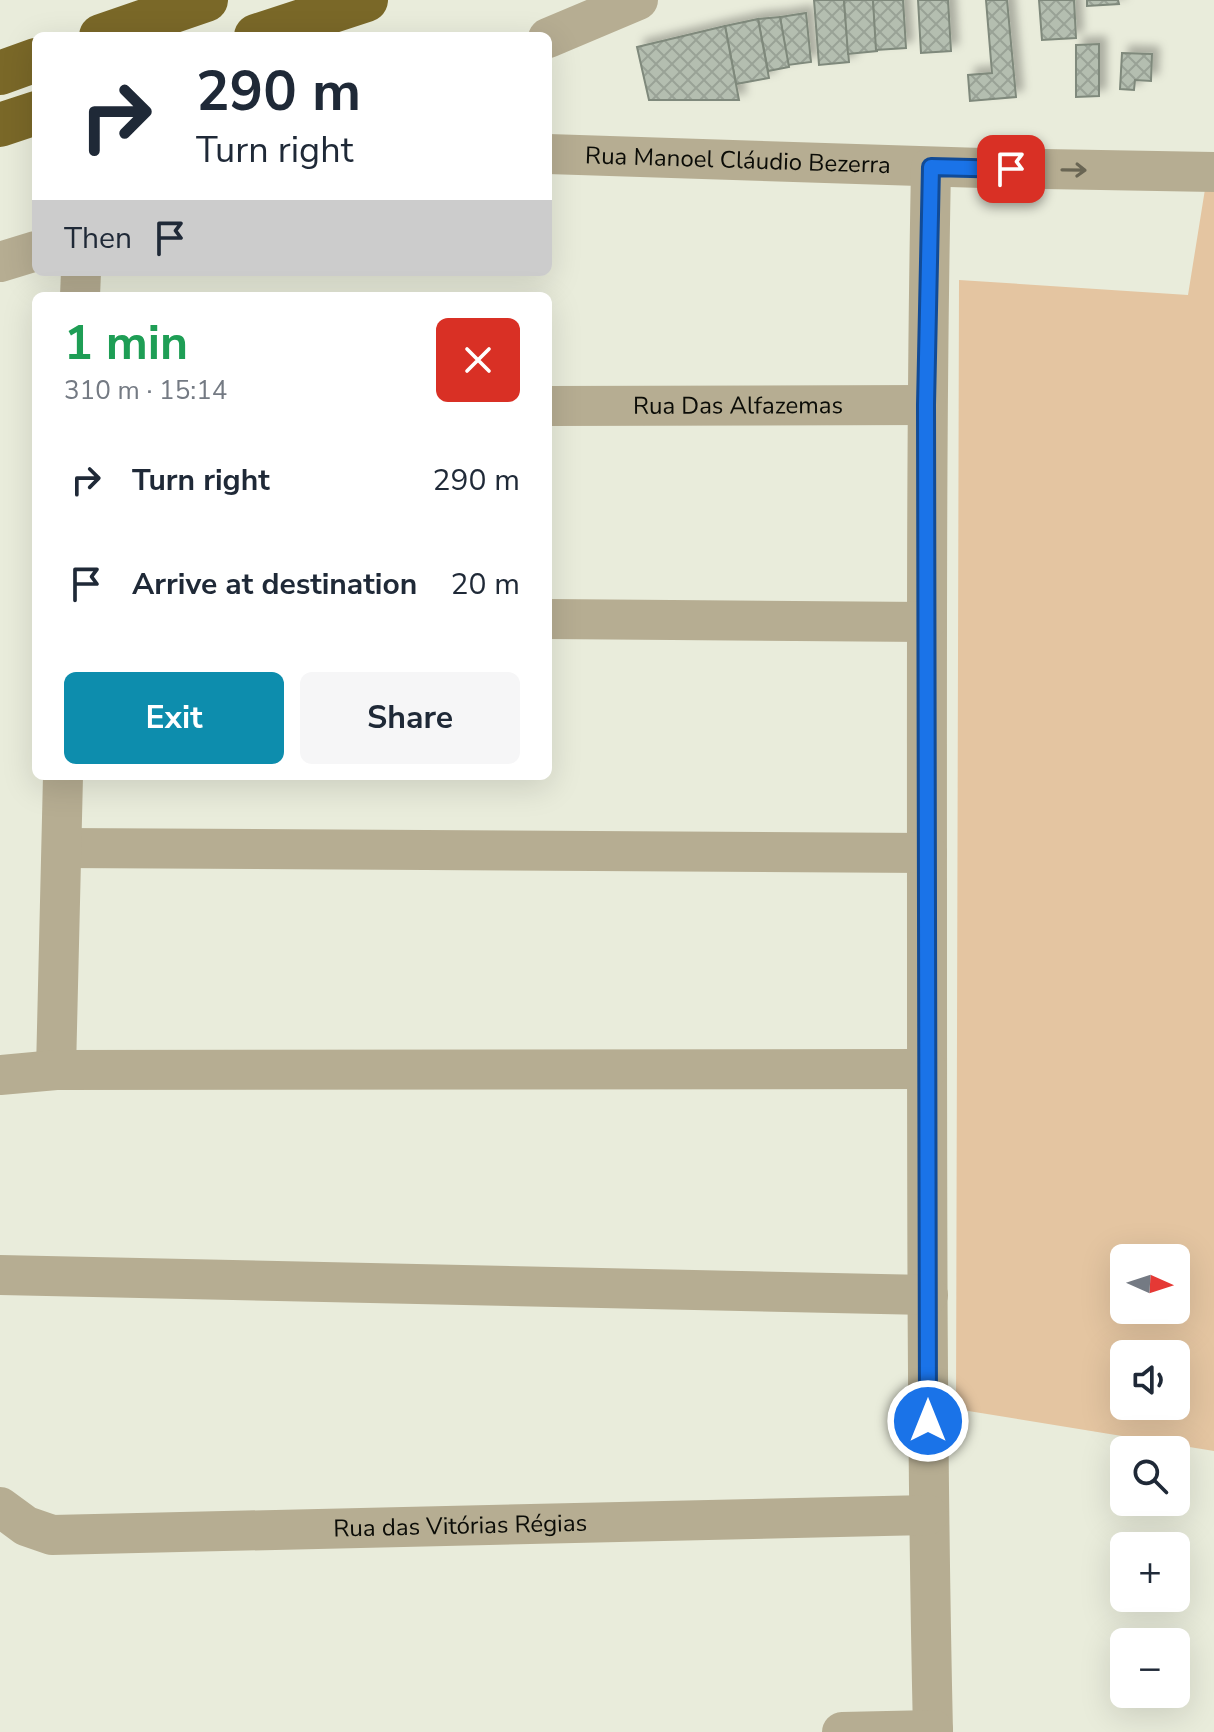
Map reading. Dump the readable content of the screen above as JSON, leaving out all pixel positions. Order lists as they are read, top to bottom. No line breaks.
{"streets":{"street":["Rua Manoel Cláudio Bezerra","Rua Das Alfazemas","Rua das Vitórias Régias"]},"one_way":["Rua Manoel Cláudio Bezerra"],"north":"right","page":{"turn":["290 m","Turn right"],"then":"Then","heading":["1 min","310 m · 15:14"],"list":[{"name":"Turn right","value":"290 m"},{"name":"Arrive at destination","value":"20 m"}],"buttons":["Exit","Share"],"map_buttons":["+","−"]}}
